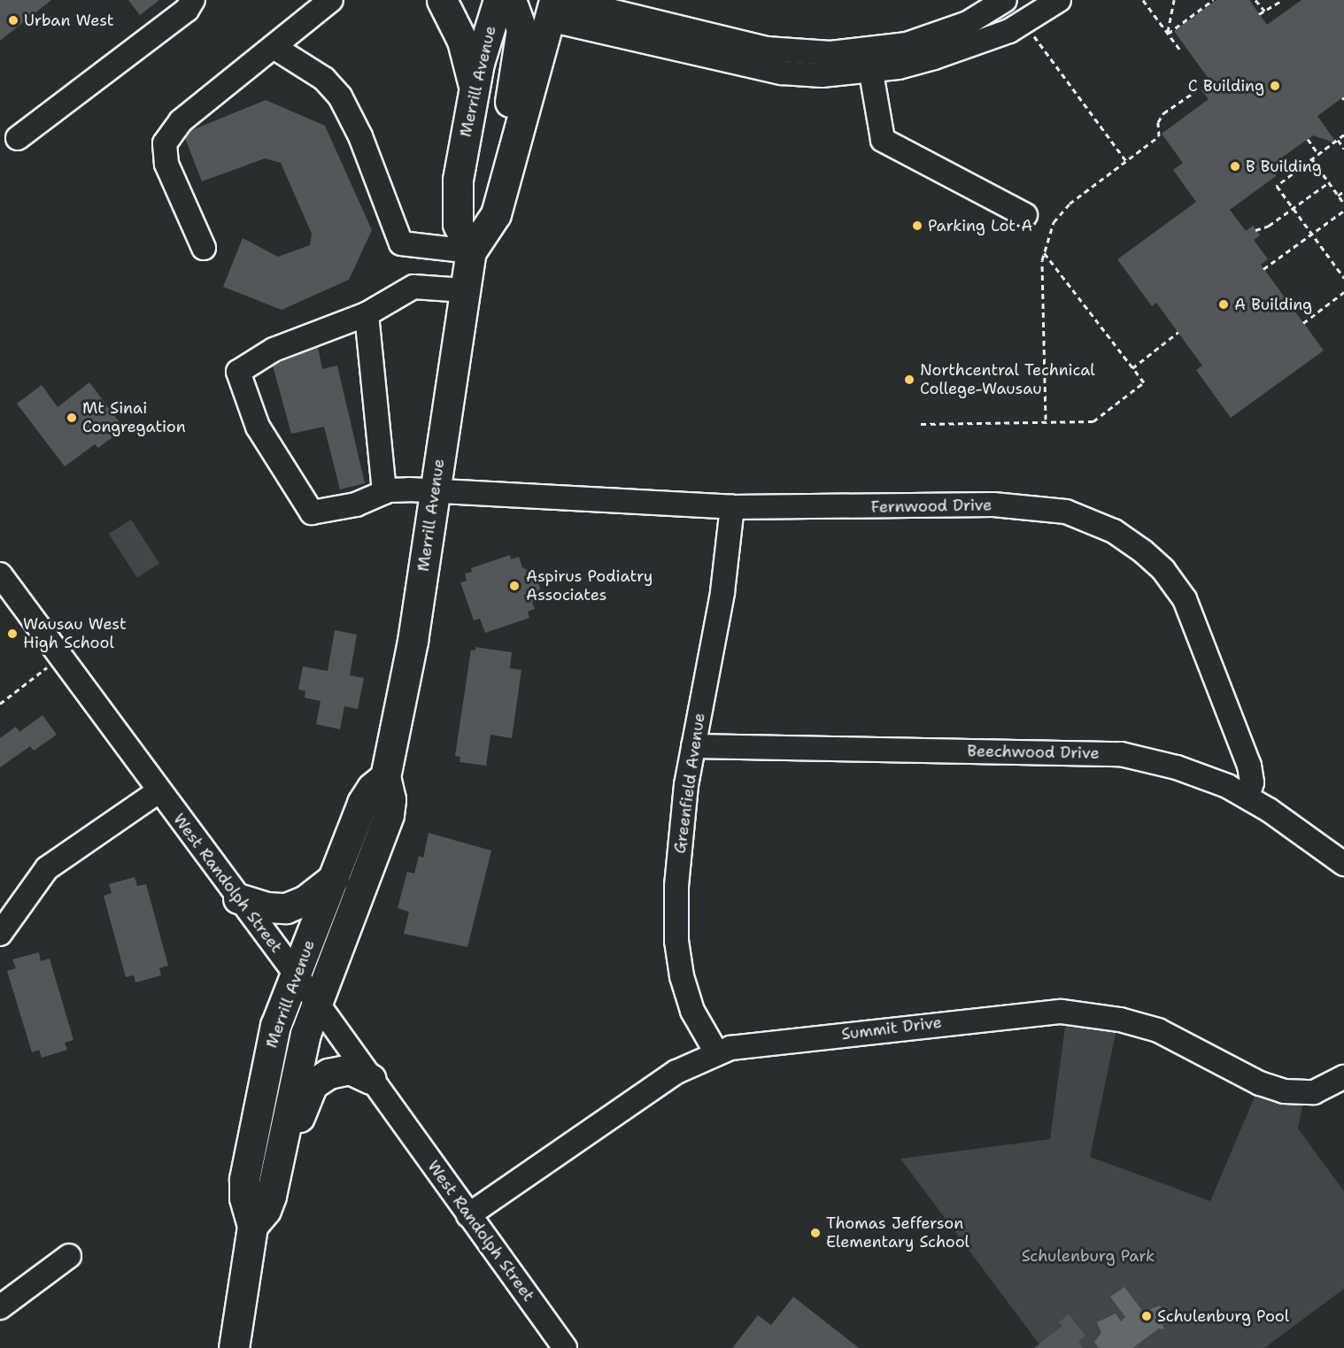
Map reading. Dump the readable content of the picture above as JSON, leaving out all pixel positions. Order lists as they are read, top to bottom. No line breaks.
{"streets":{"main road":["Merrill Avenue"],"street":["Fernwood Drive","Beechwood Drive","Greenfield Avenue","West Randolph Street","Summit Drive"]},"crossings":[["Merrill Avenue","Fernwood Drive"],["Merrill Avenue","West Randolph Street"],["Fernwood Drive","Beechwood Drive"],["Fernwood Drive","Greenfield Avenue"],["Beechwood Drive","Greenfield Avenue"],["Greenfield Avenue","Summit Drive"],["West Randolph Street","Summit Drive"]],"parks":["Schulenburg Park"],"places":["Urban West","C Building","B Building","Parking Lot A","A Building","Northcentral Technical College-Wausau","Mt Sinai Congregation","Aspirus Podiatry Associates","Wausau West High School","Thomas Jefferson Elementary School","Schulenburg Pool"]}
